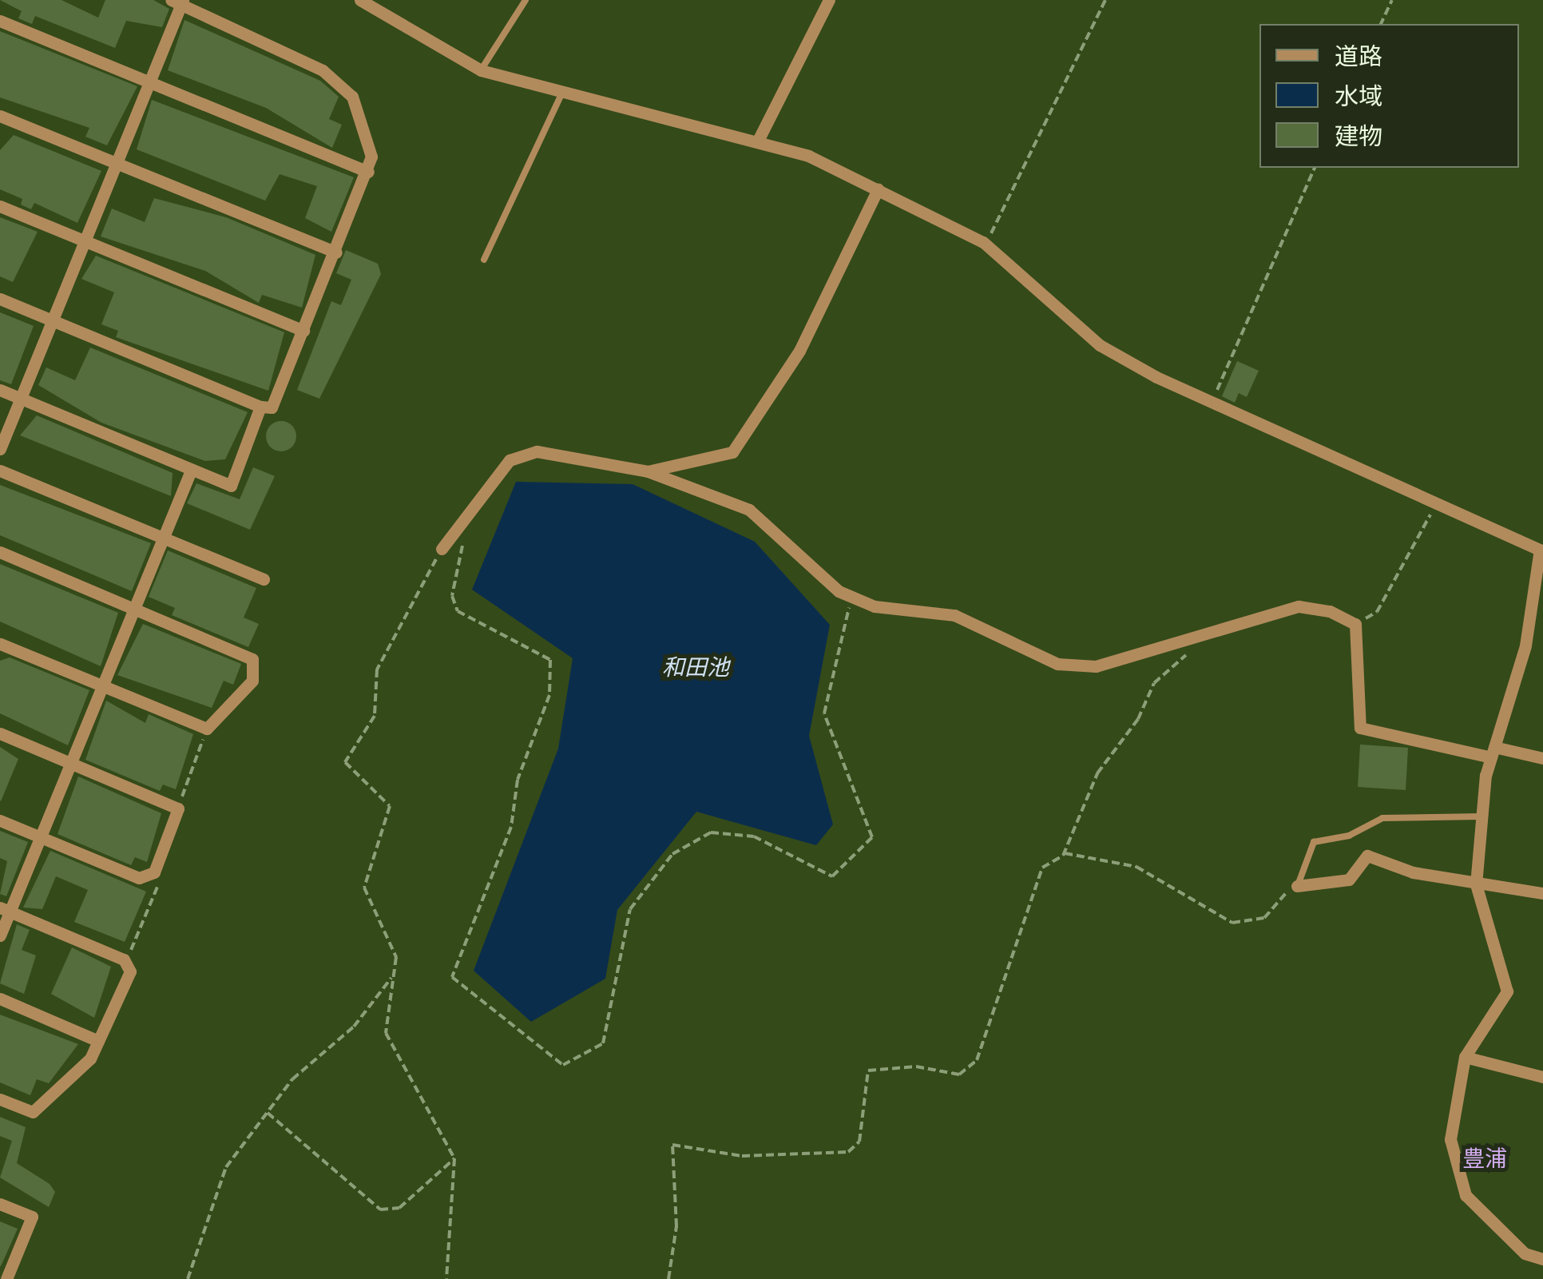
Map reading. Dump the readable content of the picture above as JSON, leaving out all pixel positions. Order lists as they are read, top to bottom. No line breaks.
{"districts":["豊浦"],"water":["和田池"],"legend":["道路","水域","建物"]}
